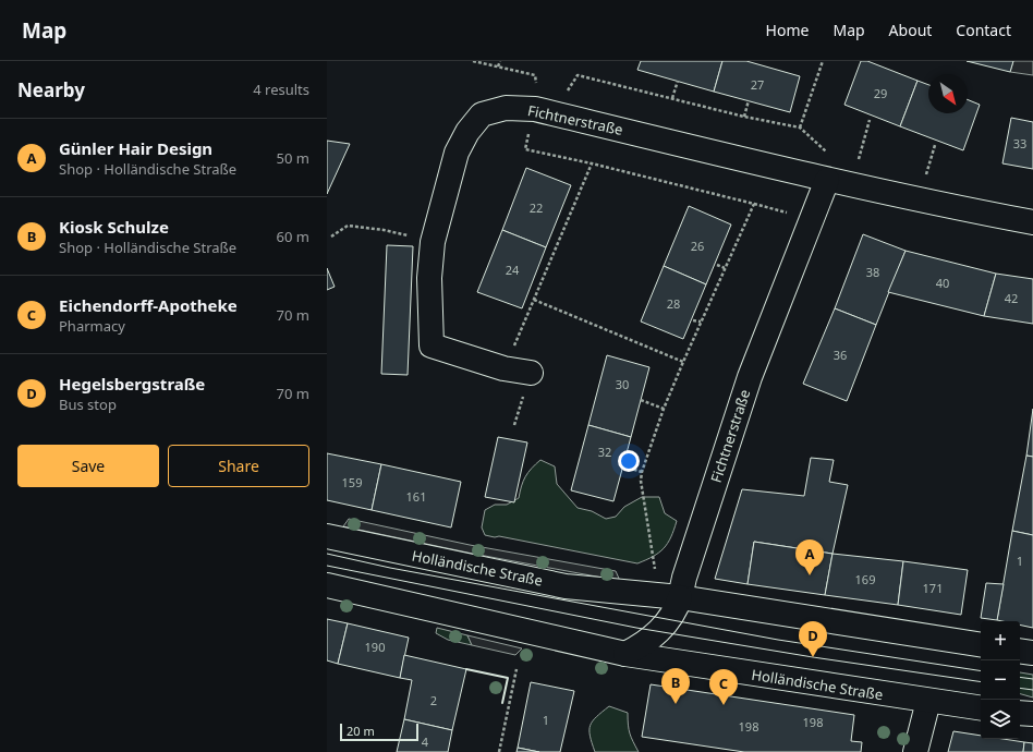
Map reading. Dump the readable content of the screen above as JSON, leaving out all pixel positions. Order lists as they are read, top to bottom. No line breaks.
{"streets":{"main road":["Fichtnerstraße","Holländische Straße"]},"crossings":[["Fichtnerstraße","Holländische Straße"]],"house_numbers":["27","29","33","22","26","24","38","40","42","28","36","30","32","159","161","1","169","171","190","2","1","198","198","4"],"scale_bar":"20 m","north":"bottom right","page":{"header":"Map","nav":["Home","Map","About","Contact"],"heading":["Nearby","4 results"],"list":[{"mark":"A","name":"Günler Hair Design","note":"Shop · Holländische Straße","value":"50 m"},{"mark":"B","name":"Kiosk Schulze","note":"Shop · Holländische Straße","value":"60 m"},{"mark":"C","name":"Eichendorff-Apotheke","note":"Pharmacy","value":"70 m"},{"mark":"D","name":"Hegelsbergstraße","note":"Bus stop","value":"70 m"}],"buttons":["Save","Share"],"pins":["A","D","B","C"],"map_buttons":["+","−"],"scale":"20 m"}}
